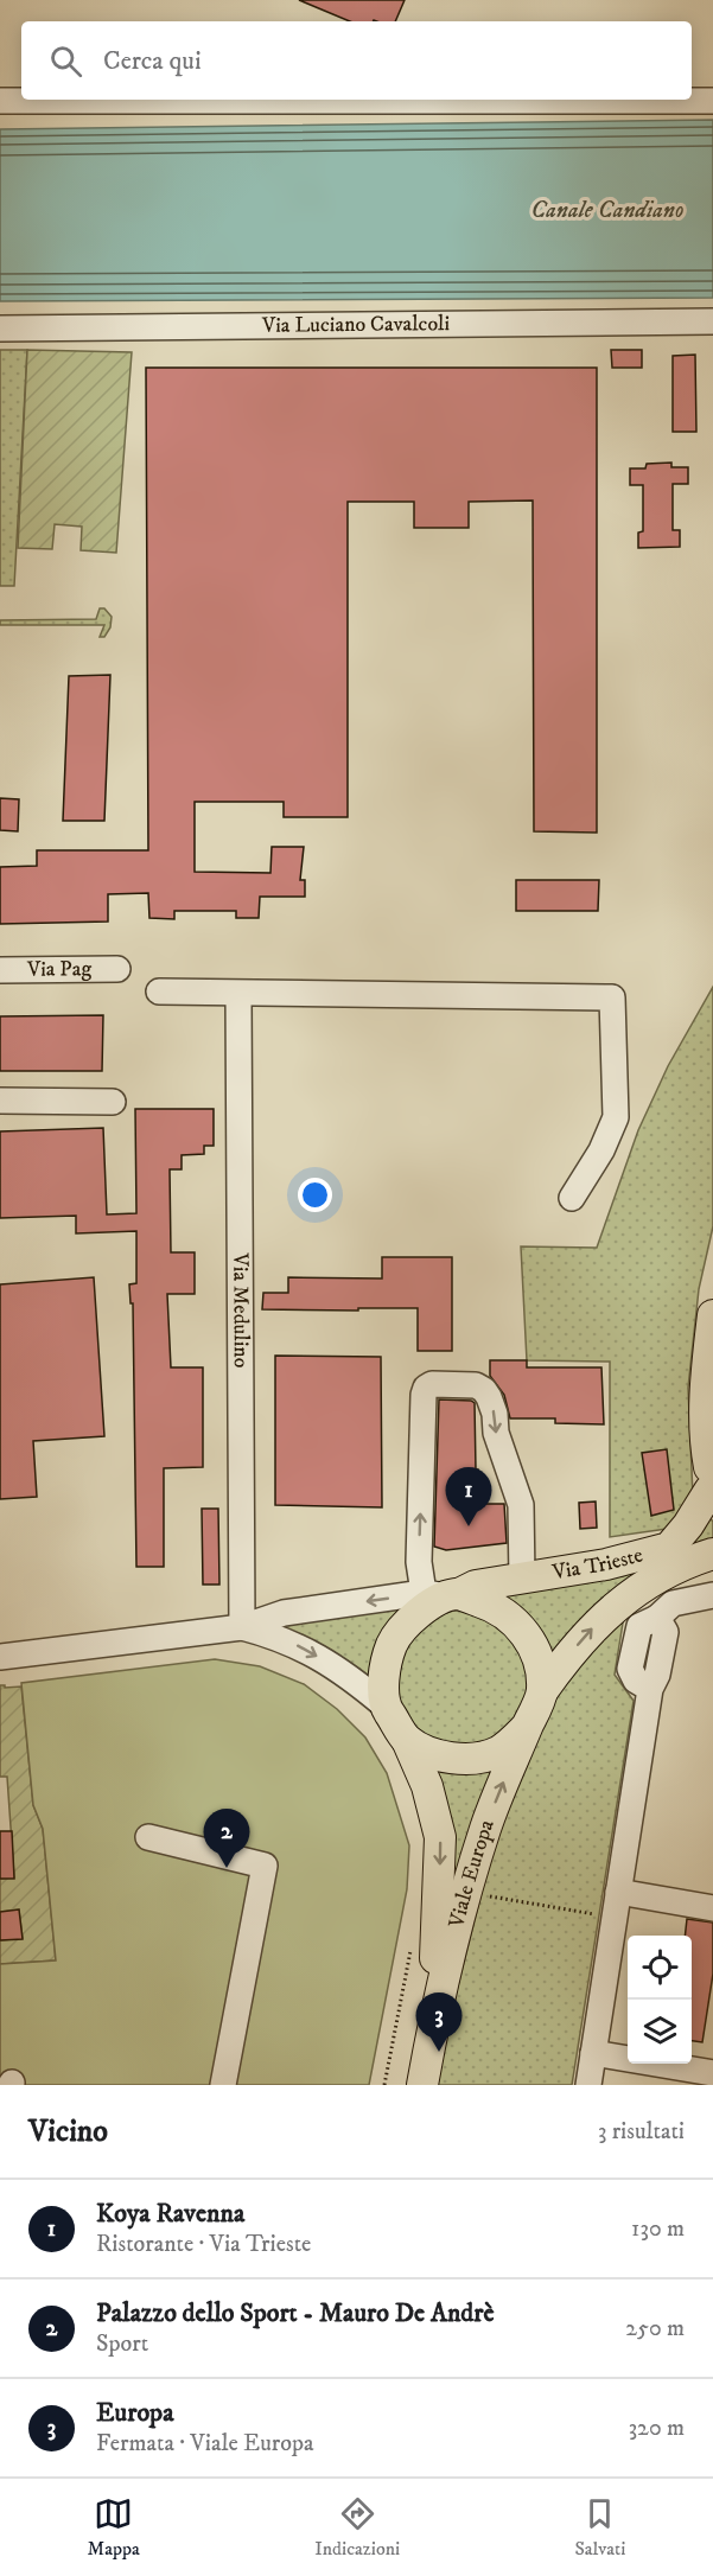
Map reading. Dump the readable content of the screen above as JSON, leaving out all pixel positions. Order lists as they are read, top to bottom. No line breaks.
{"streets":{"main road":["Via Trieste","Viale Europa"],"street":["Via Luciano Cavalcoli","Via Pag","Via Medulino"]},"crossings":[["Via Medulino","Via Trieste"],["Via Trieste","Viale Europa"]],"water":["Canale Candiano"],"page":{"search":"Cerca qui","pins":["1","2","3"],"heading":["Vicino","3 risultati"],"list":[{"mark":"1","name":"Koya Ravenna","note":"Ristorante · Via Trieste","value":"130 m"},{"mark":"2","name":"Palazzo dello Sport - Mauro De Andrè","note":"Sport","value":"250 m"},{"mark":"3","name":"Europa","note":"Fermata · Viale Europa","value":"320 m"}],"nav":["Mappa","Indicazioni","Salvati"]}}
